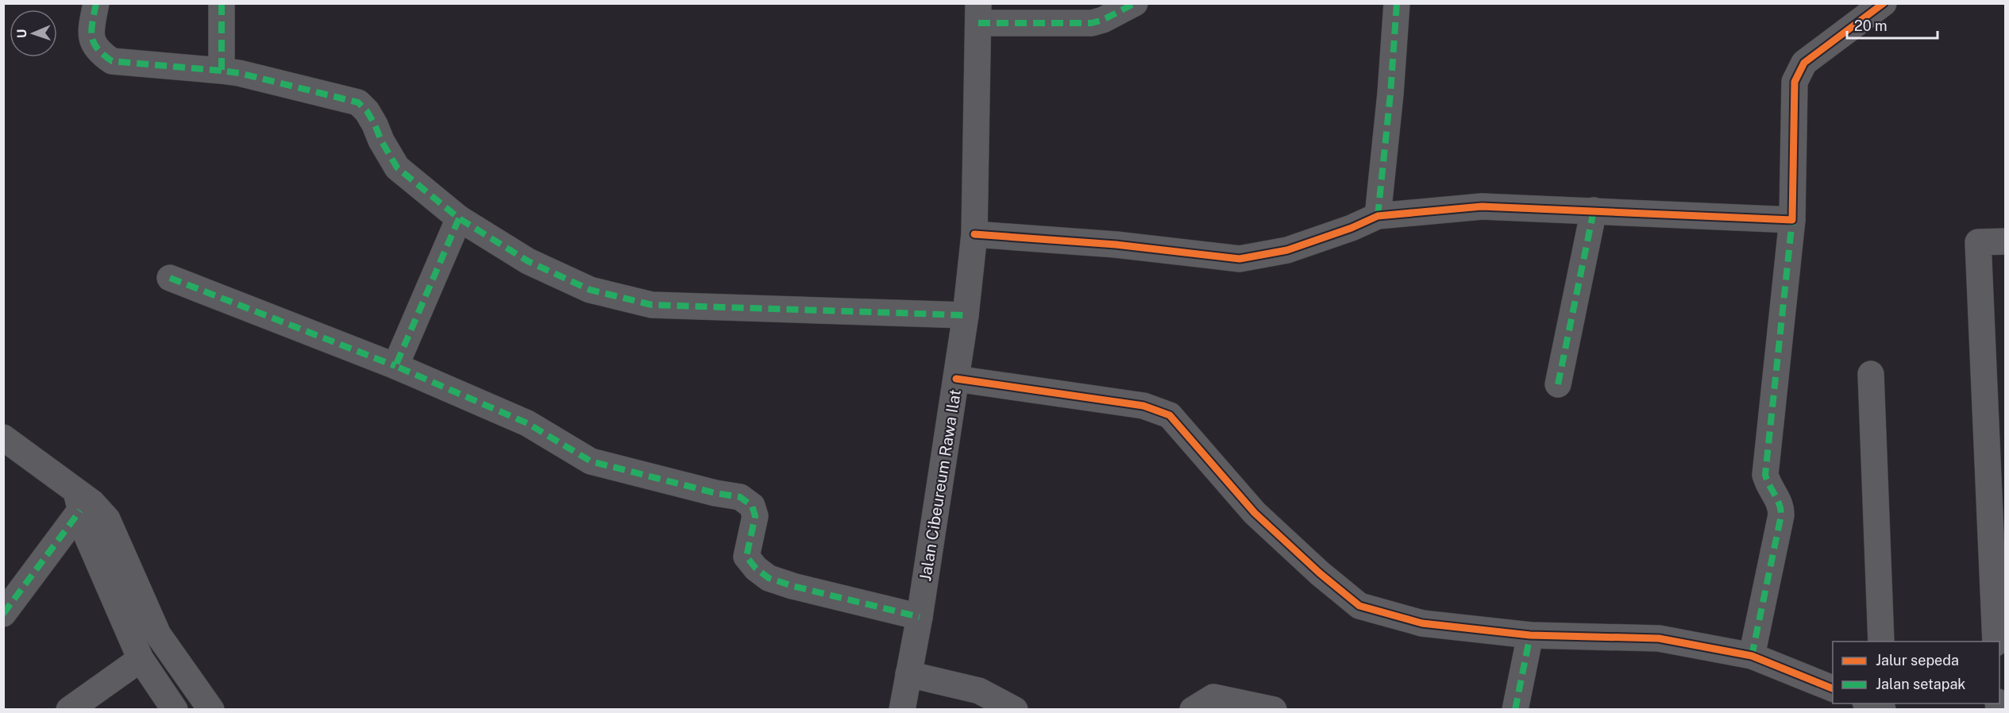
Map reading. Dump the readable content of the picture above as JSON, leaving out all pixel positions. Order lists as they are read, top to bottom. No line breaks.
{"streets":{"street":["Jalan Cibeureum Rawa Ilat"]},"legend":["Jalur sepeda","Jalan setapak"],"scale_bar":"20 m","north":"left"}
